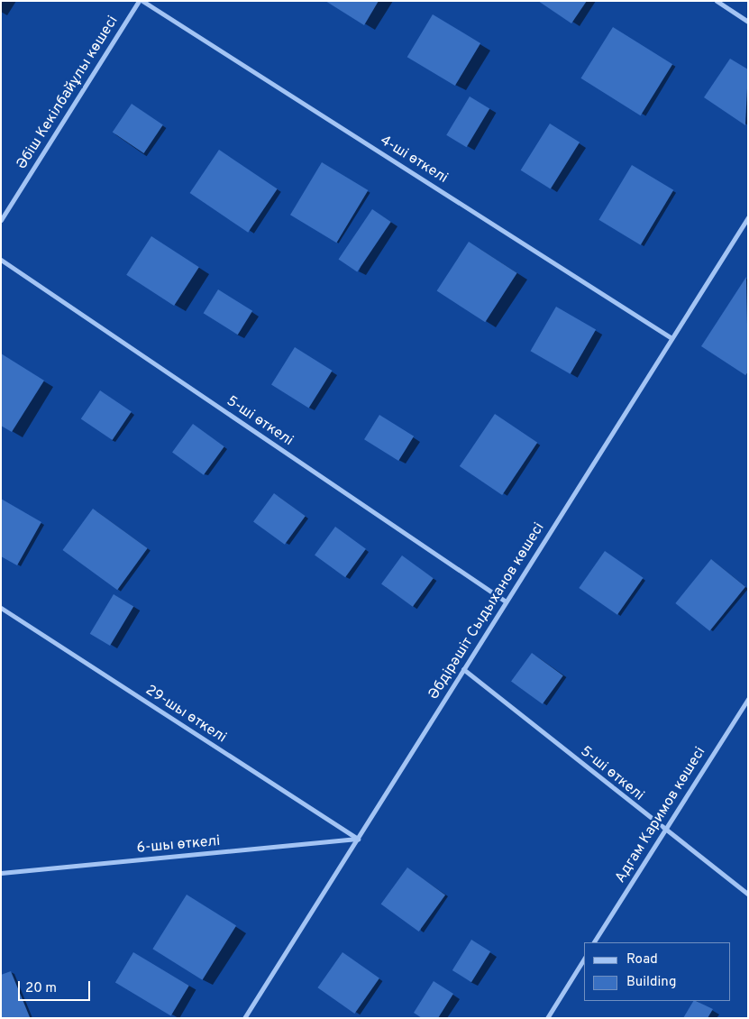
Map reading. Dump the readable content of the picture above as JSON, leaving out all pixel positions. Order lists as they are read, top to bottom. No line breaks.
{"streets":{"street":["Әбіш Кекілбайұлы көшесі","4-ші өткелі","5-ші өткелі","Әбдірәшіт Сыдыханов көшесі","29-шы өткелі","Адгам Каримов көшесі","6-шы өткелі"]},"crossings":[["4-ші өткелі","Әбдірәшіт Сыдыханов көшесі"],["5-ші өткелі","Әбдірәшіт Сыдыханов көшесі"],["5-ші өткелі","Адгам Каримов көшесі"],["Әбдірәшіт Сыдыханов көшесі","29-шы өткелі"],["Әбдірәшіт Сыдыханов көшесі","6-шы өткелі"],["29-шы өткелі","6-шы өткелі"]],"legend":["Road","Building"],"scale_bar":"20 m"}
